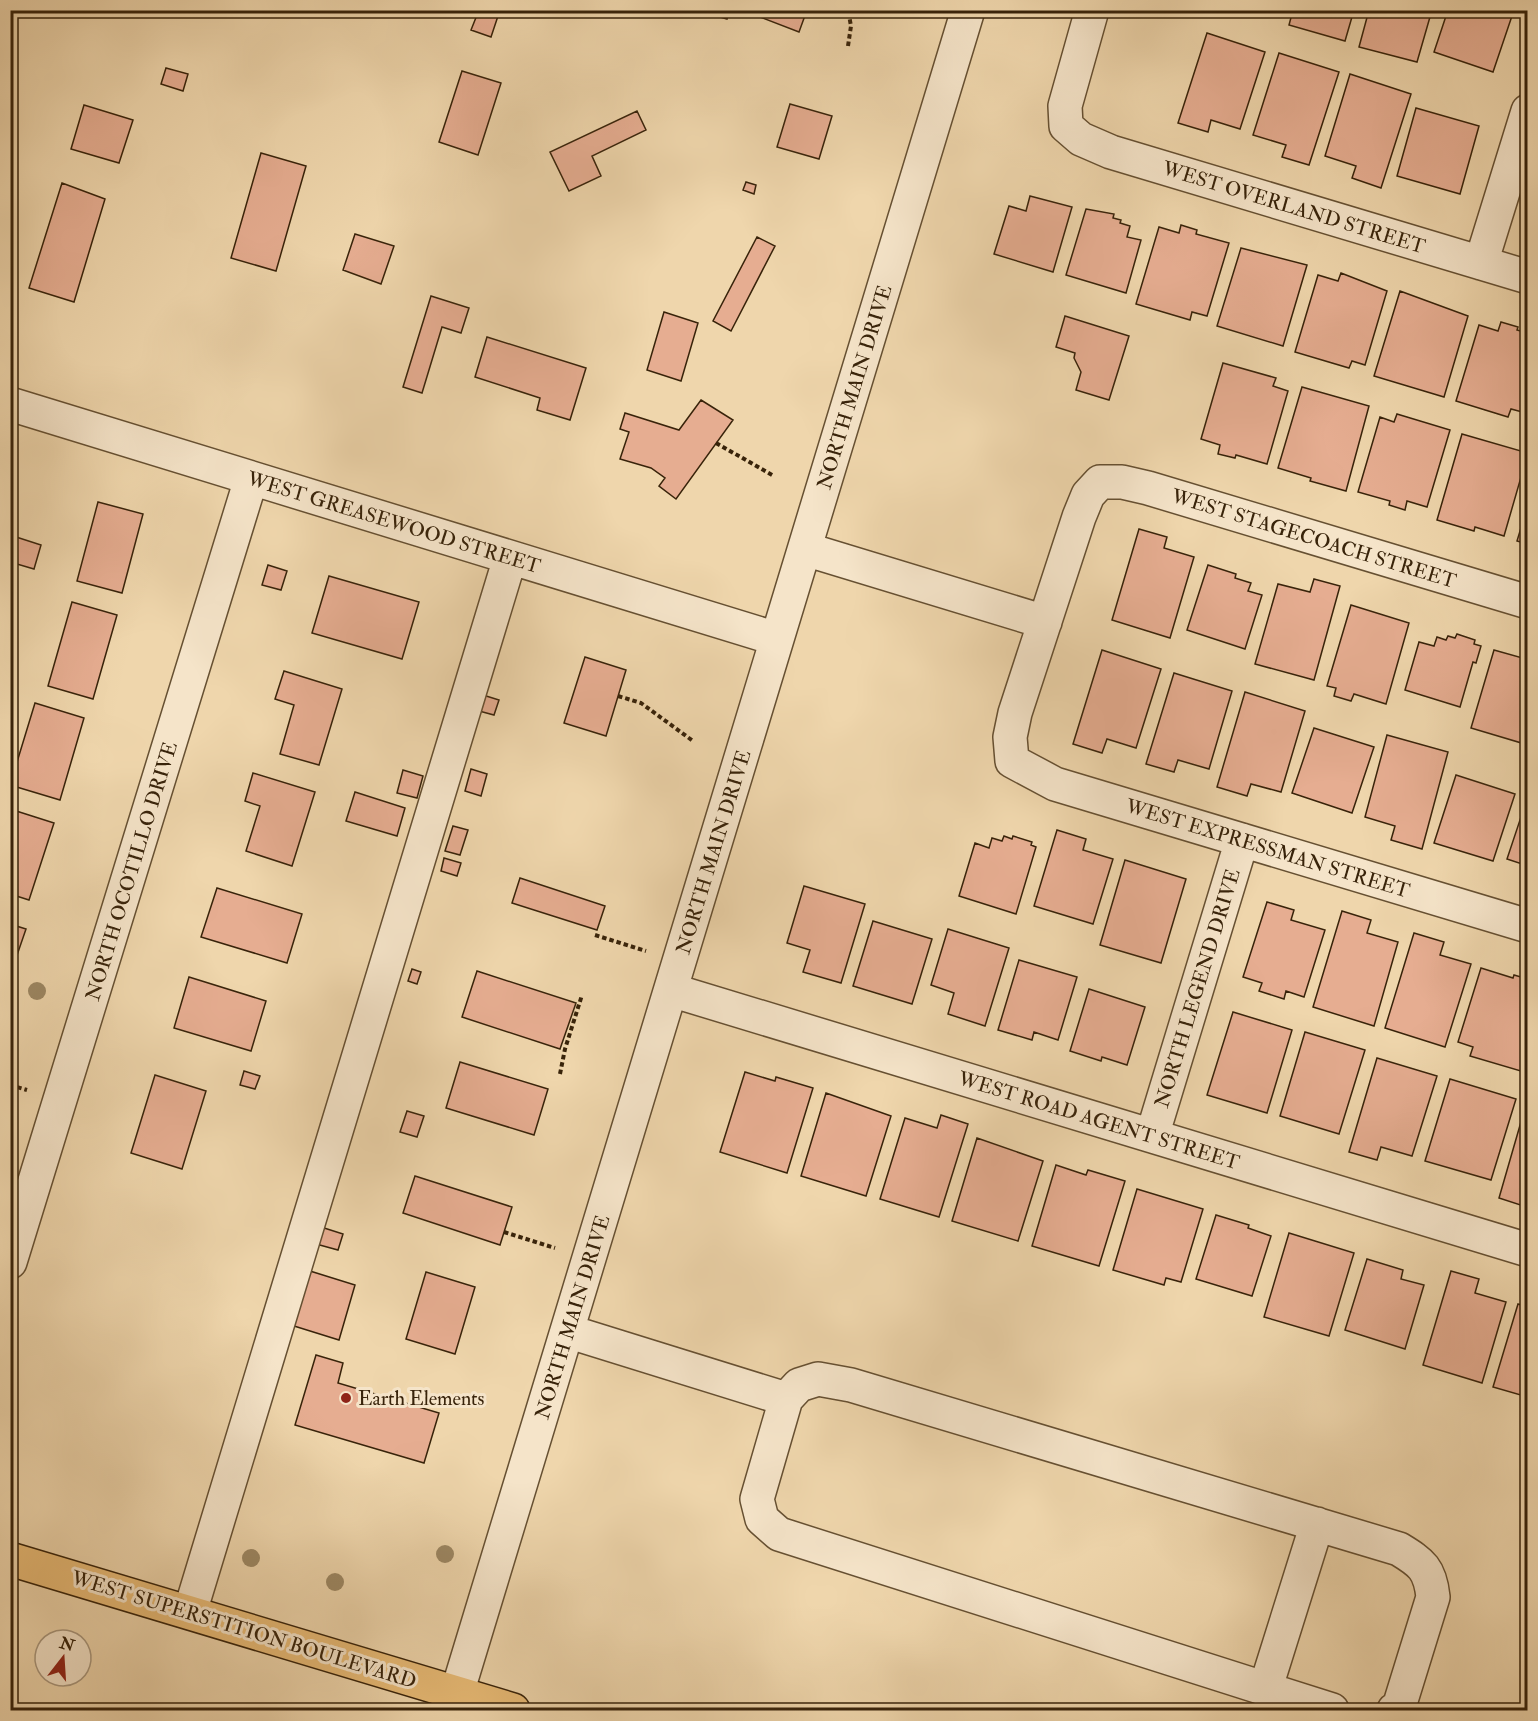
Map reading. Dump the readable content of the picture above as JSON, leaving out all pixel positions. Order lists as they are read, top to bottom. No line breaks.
{"streets":{"main road":["WEST SUPERSTITION BOULEVARD"],"street":["WEST OVERLAND STREET","NORTH MAIN DRIVE","WEST GREASEWOOD STREET","WEST STAGECOACH STREET","WEST EXPRESSMAN STREET","NORTH OCOTILLO DRIVE","NORTH LEGEND DRIVE","WEST ROAD AGENT STREET"]},"crossings":[["NORTH MAIN DRIVE","WEST GREASEWOOD STREET"],["NORTH MAIN DRIVE","WEST ROAD AGENT STREET"],["NORTH MAIN DRIVE","WEST SUPERSTITION BOULEVARD"],["WEST GREASEWOOD STREET","NORTH OCOTILLO DRIVE"],["WEST STAGECOACH STREET","WEST EXPRESSMAN STREET"],["WEST EXPRESSMAN STREET","NORTH LEGEND DRIVE"],["NORTH LEGEND DRIVE","WEST ROAD AGENT STREET"]],"places":["Earth Elements"],"north":"top"}
